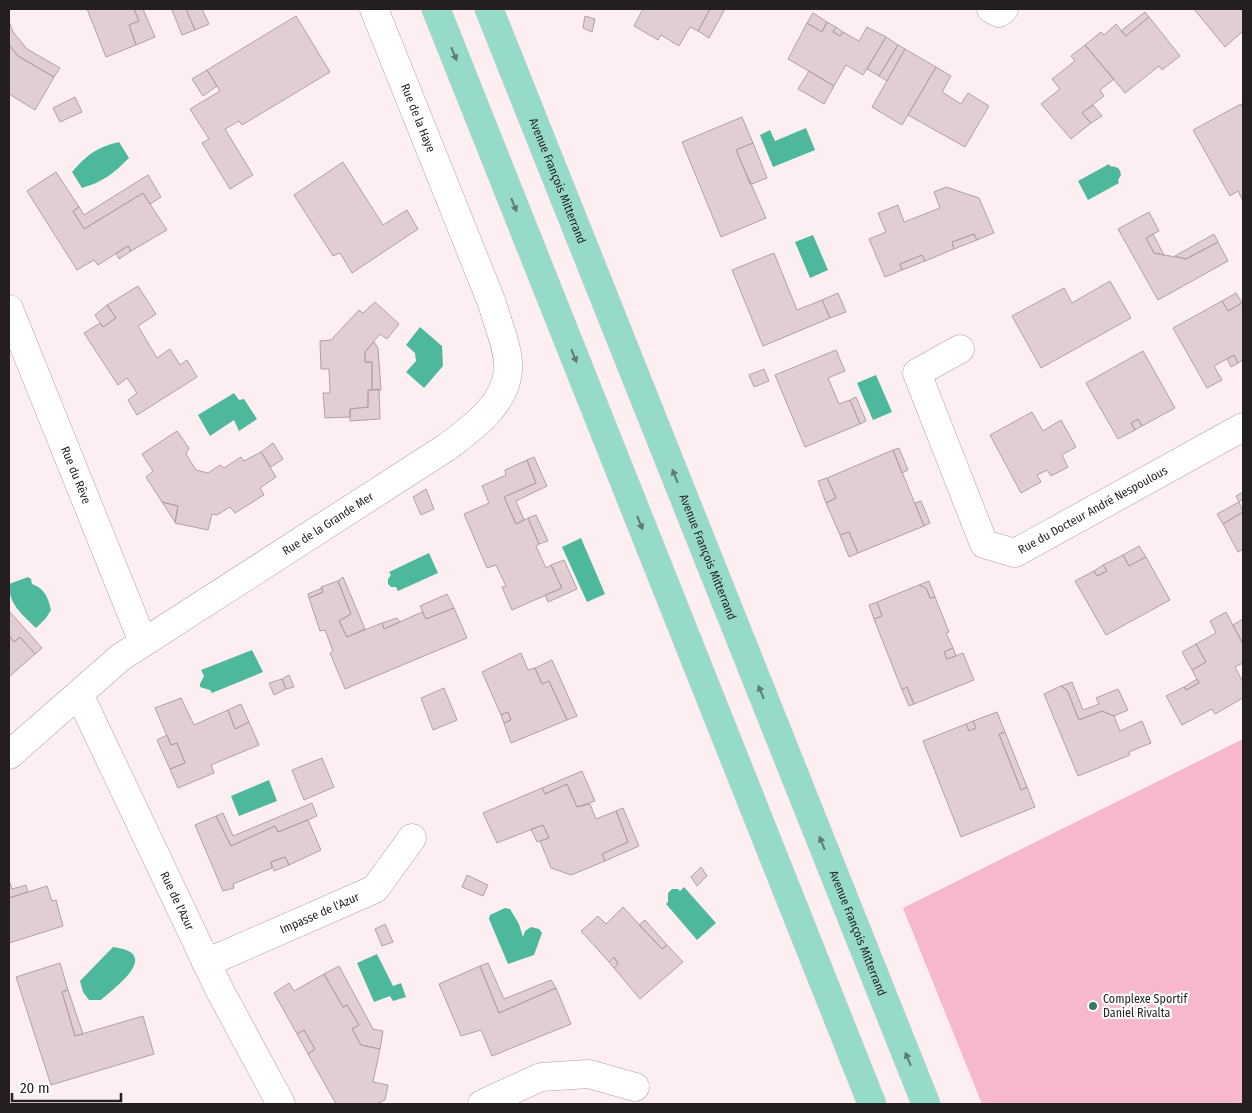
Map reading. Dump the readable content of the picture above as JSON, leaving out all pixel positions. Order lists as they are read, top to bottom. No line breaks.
{"streets":{"main road":["Avenue François Mitterrand"],"street":["Rue de la Haye","Rue du Rêve","Rue du Docteur André Nespoulous","Rue de la Grande Mer","Rue de l'Azur","Impasse de l'Azur"]},"crossings":[["Rue de la Haye","Rue de la Grande Mer"],["Rue du Rêve","Rue de la Grande Mer"],["Rue de la Grande Mer","Rue de l'Azur"],["Rue de l'Azur","Impasse de l'Azur"]],"places":["Complexe Sportif Daniel Rivalta"],"scale_bar":"20 m"}
